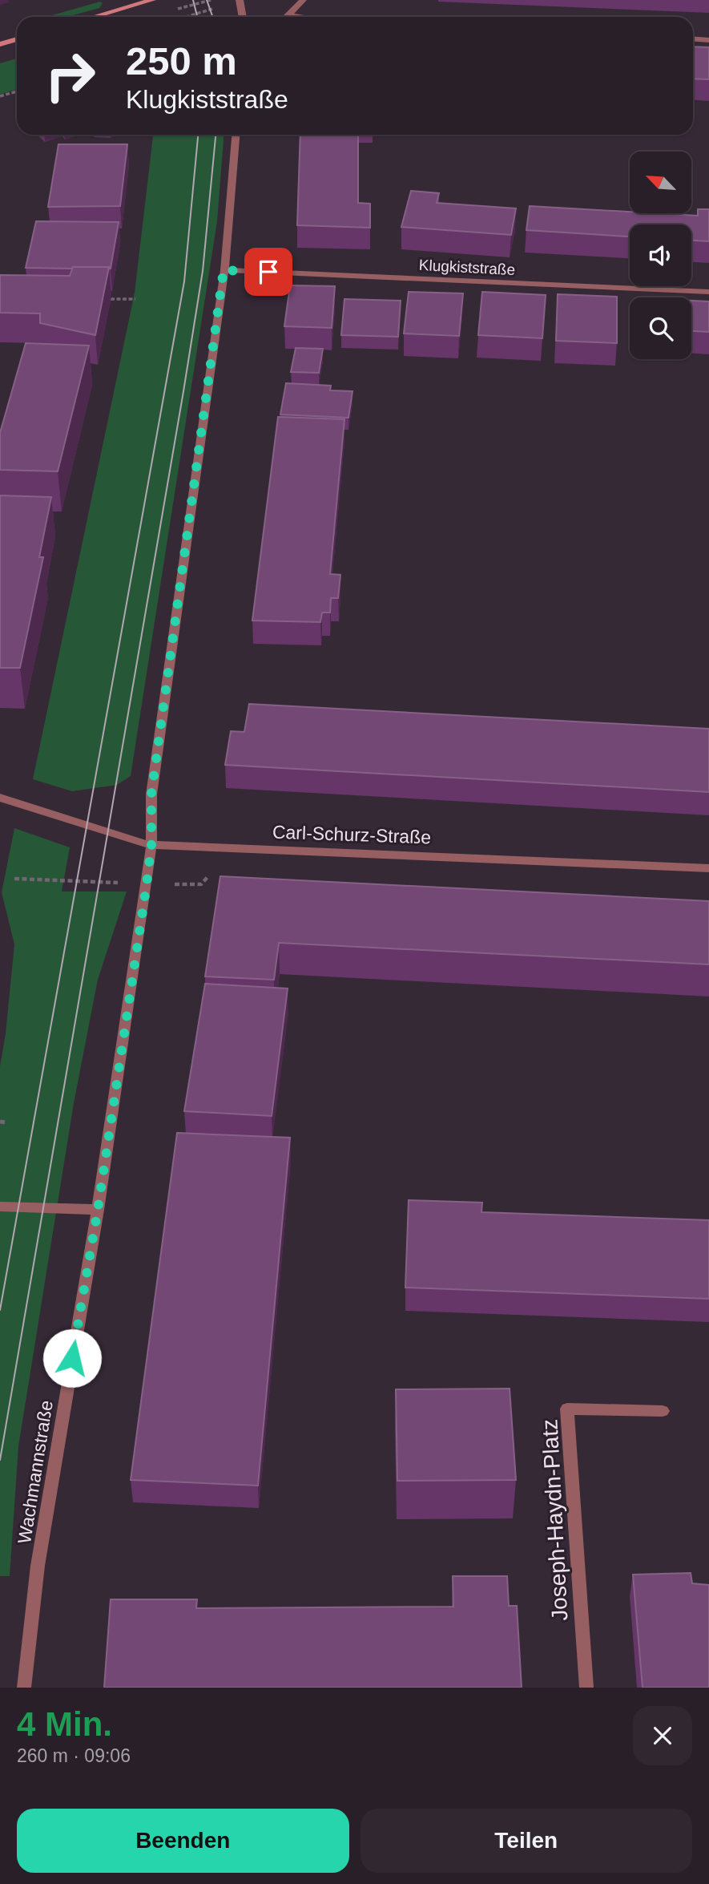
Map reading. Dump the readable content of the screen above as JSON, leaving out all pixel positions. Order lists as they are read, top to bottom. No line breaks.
{"streets":{"street":["Klugkiststraße","Carl-Schurz-Straße","Wachmannstraße","Joseph-Haydn-Platz"]},"crossings":[["Klugkiststraße","Wachmannstraße"],["Carl-Schurz-Straße","Wachmannstraße"]],"north":"top left","page":{"turn":["250 m","Klugkiststraße"],"heading":["4 Min.","260 m · 09:06"],"buttons":["Beenden","Teilen"]}}
